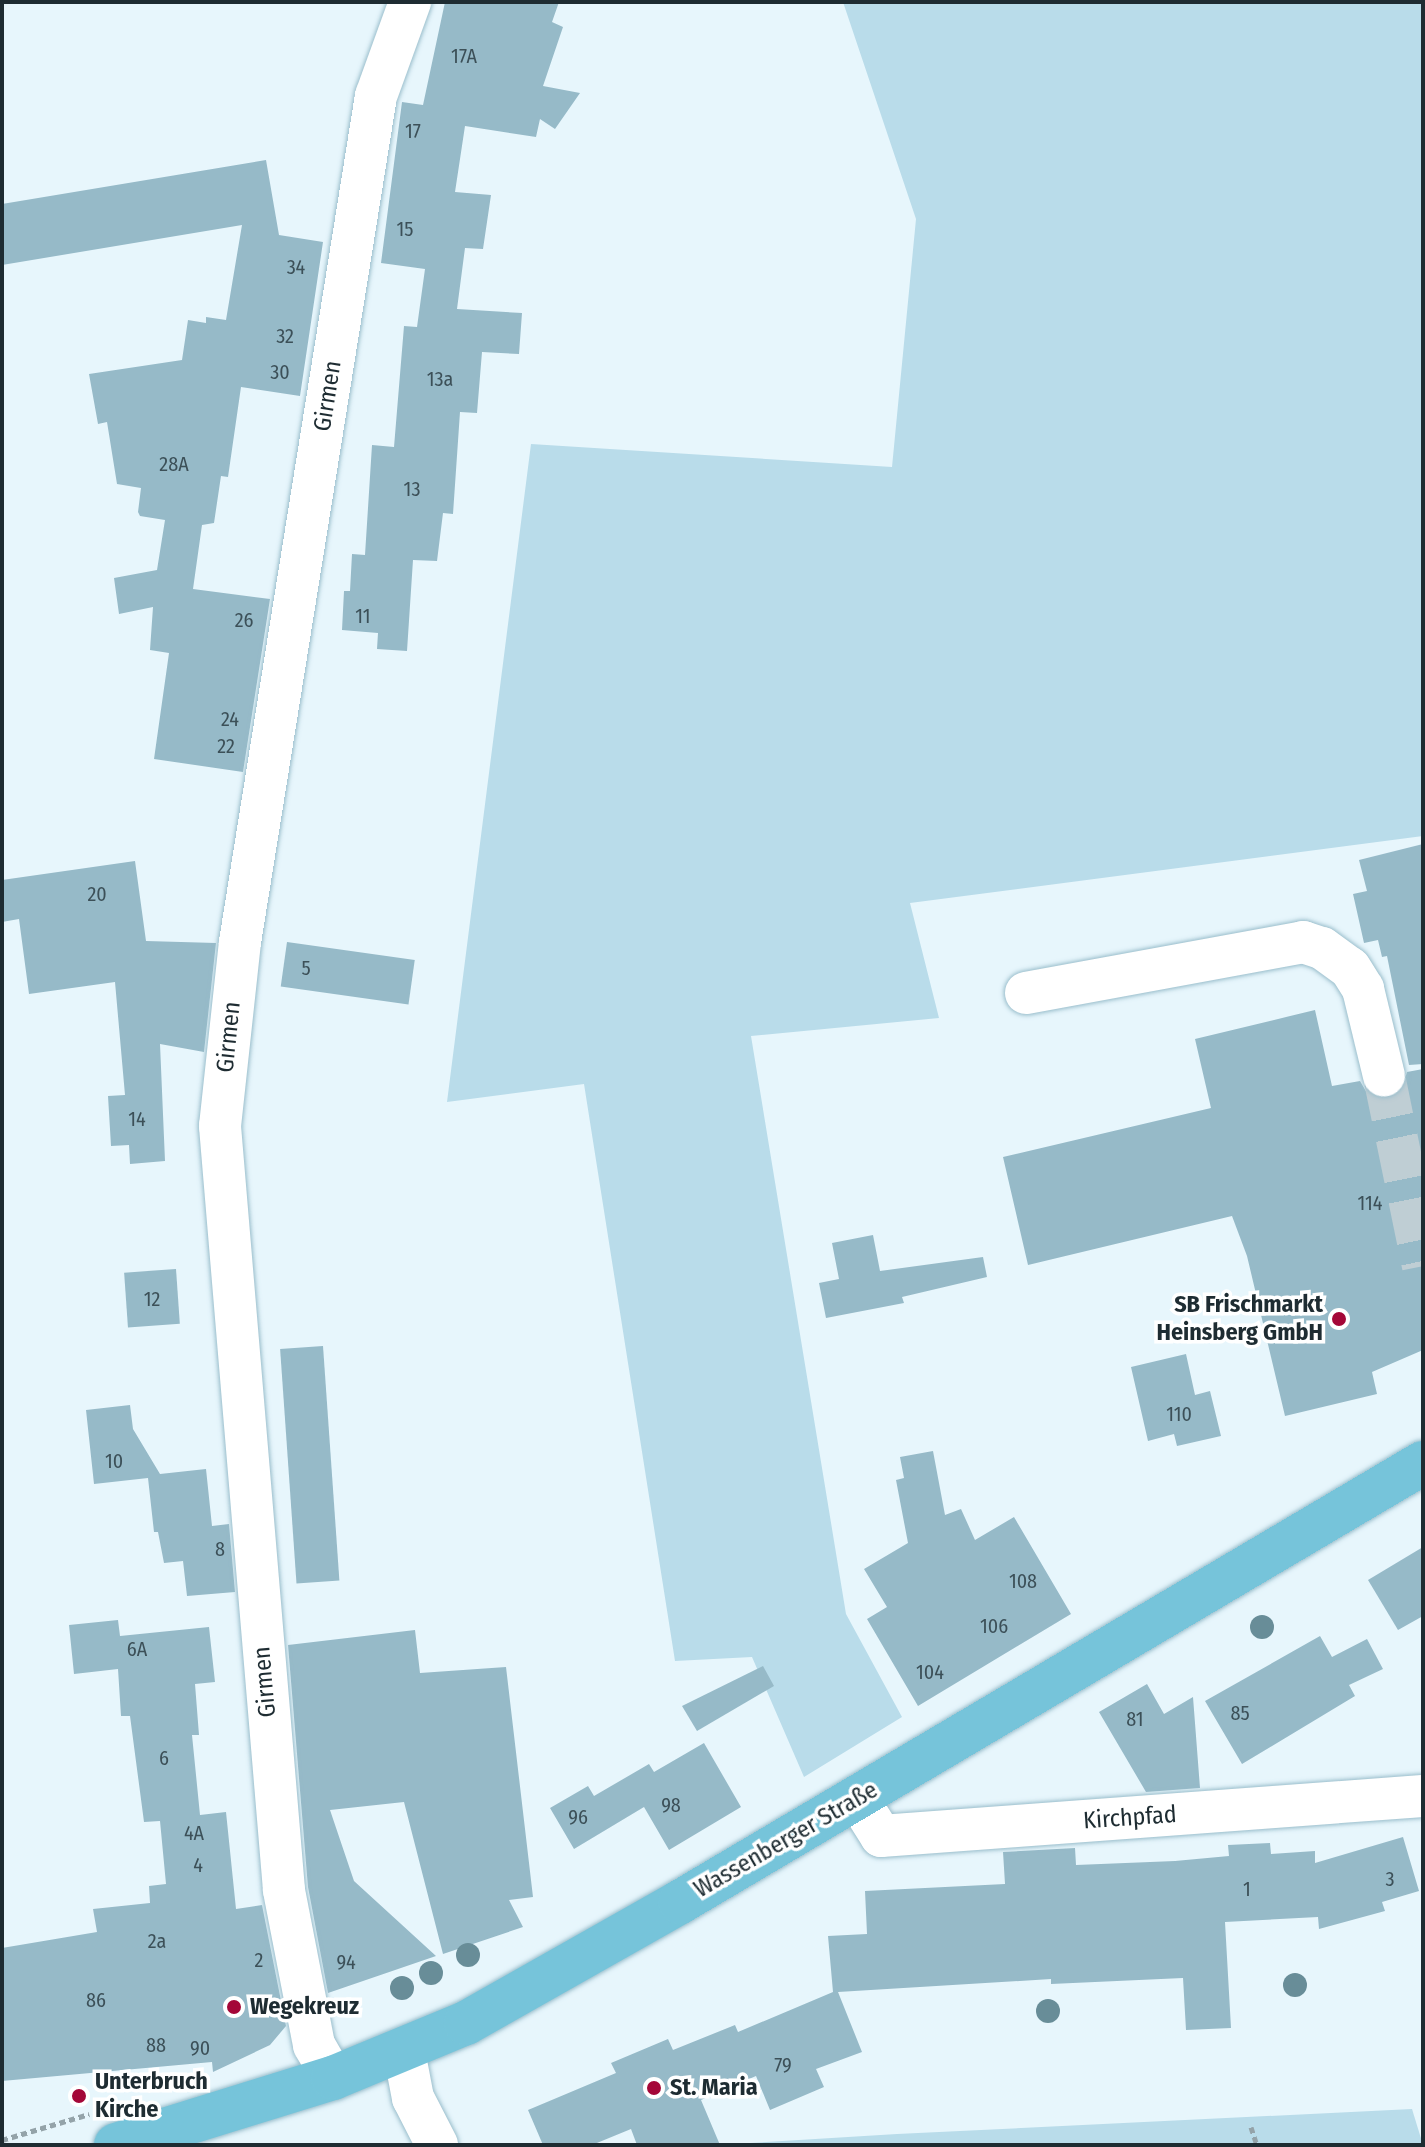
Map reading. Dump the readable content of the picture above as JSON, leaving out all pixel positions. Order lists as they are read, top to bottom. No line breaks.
{"streets":{"main road":["Wassenberger Straße"],"street":["Girmen","Kirchpfad"]},"crossings":[["Girmen","Wassenberger Straße"],["Kirchpfad","Wassenberger Straße"]],"places":["SB Frischmarkt Heinsberg GmbH","Wegekreuz","St. Maria","Unterbruch Kirche"],"house_numbers":["17A","17","15","34","32","30","13a","28A","13","11","26","24","22","20","5","14","114","12","110","10","8","108","106","6A","104","85","81","6","98","96","4A","4","3","1","2a","2","94","86","88","90","79"]}
